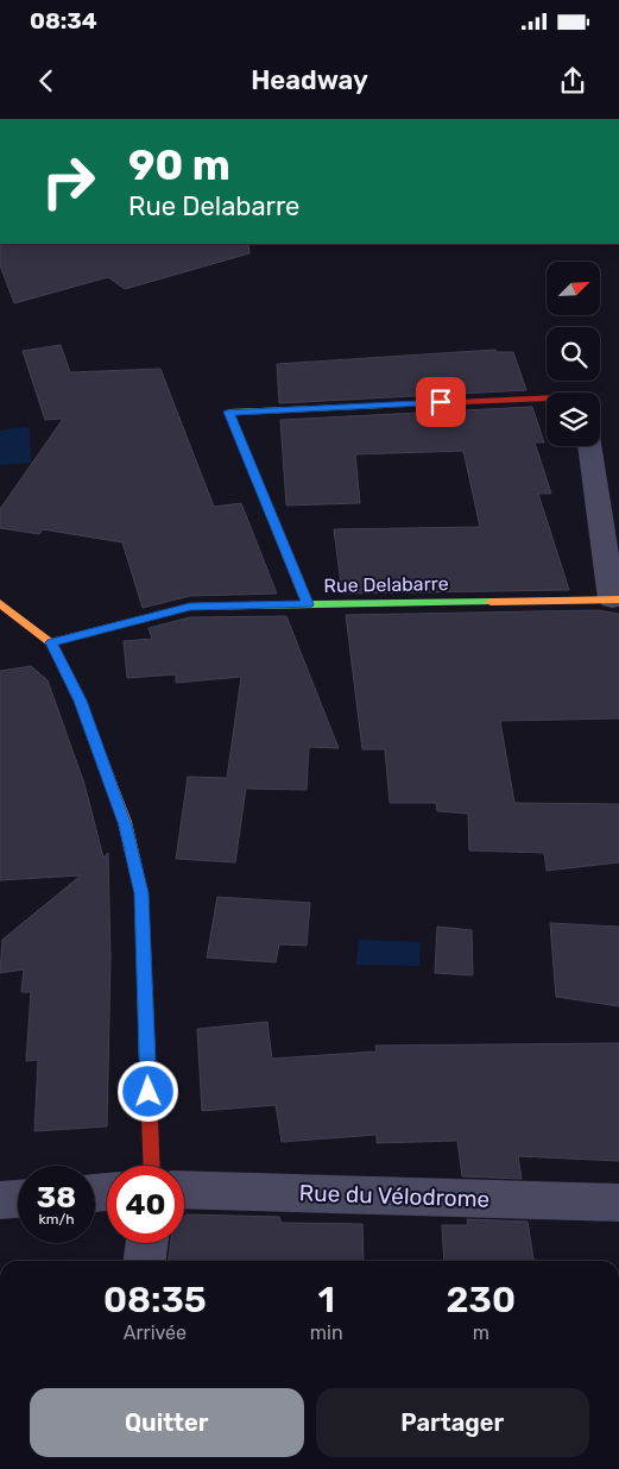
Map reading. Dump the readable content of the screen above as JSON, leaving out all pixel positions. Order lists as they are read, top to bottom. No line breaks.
{"streets":{"street":["Rue Delabarre","Rue du Vélodrome"]},"north":"top right","page":{"status":"08:34","header":"Headway","turn":["90 m","Rue Delabarre"],"speed":"38 km/h","limit":"40","eta":["08:35","Arrivée","1","min","230","m"],"buttons":["Quitter","Partager"]}}
